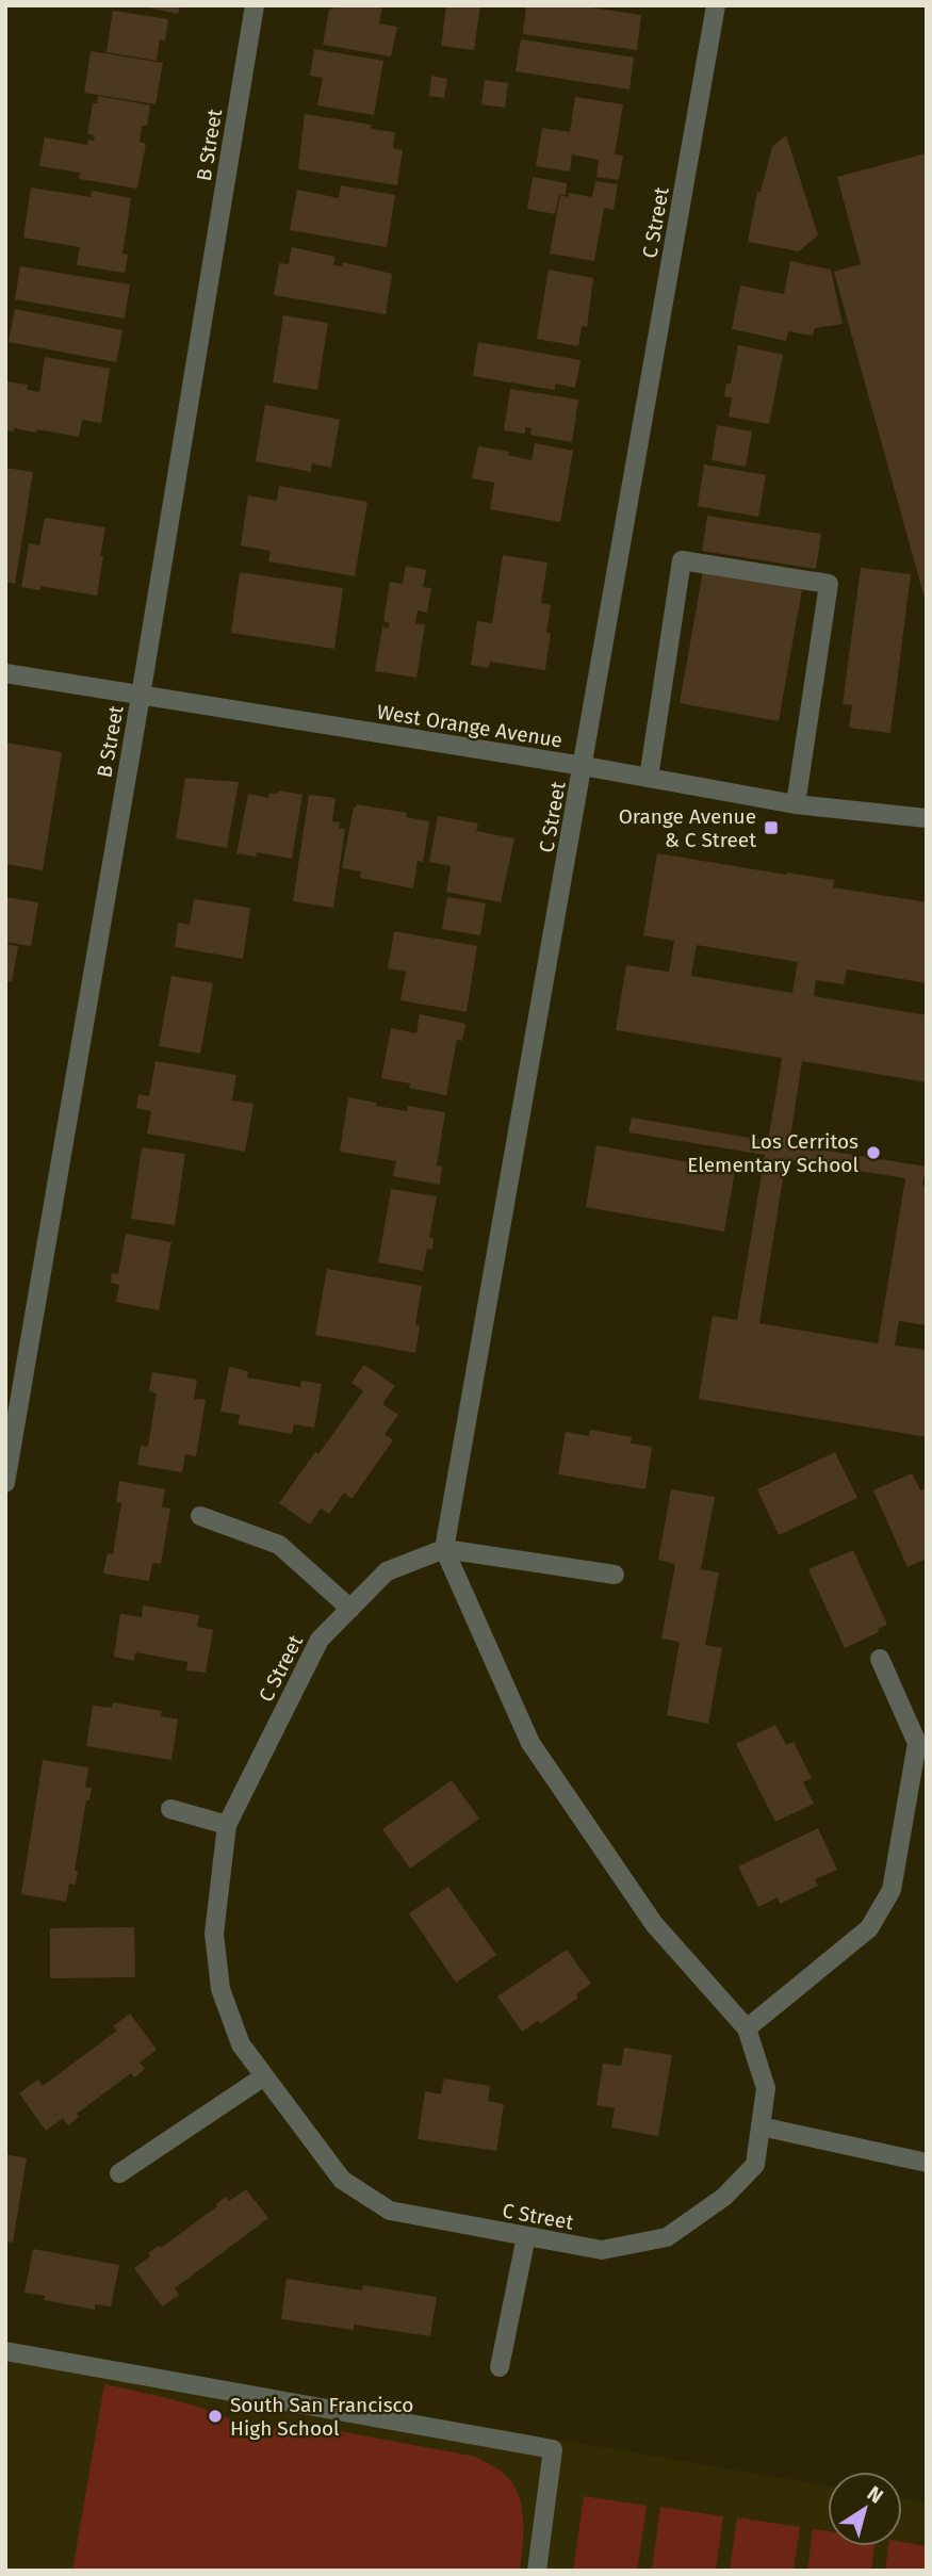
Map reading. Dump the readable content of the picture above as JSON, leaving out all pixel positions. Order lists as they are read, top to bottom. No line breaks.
{"streets":{"street":["B Street","C Street","West Orange Avenue"]},"crossings":[["B Street","West Orange Avenue"],["C Street","West Orange Avenue"]],"places":{"transit":["Orange Avenue & C Street"],"other":["Los Cerritos Elementary School","South San Francisco High School"]},"north":"top right"}
